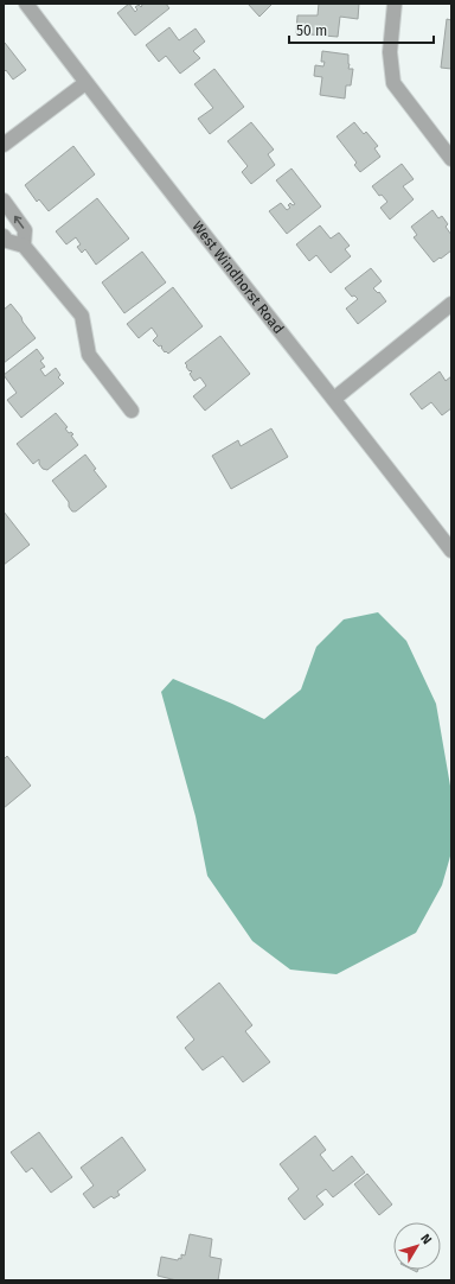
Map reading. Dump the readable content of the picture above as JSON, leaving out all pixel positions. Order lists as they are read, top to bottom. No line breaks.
{"streets":{"street":["West Windhorst Road"]},"scale_bar":"50 m","north":"top right"}
